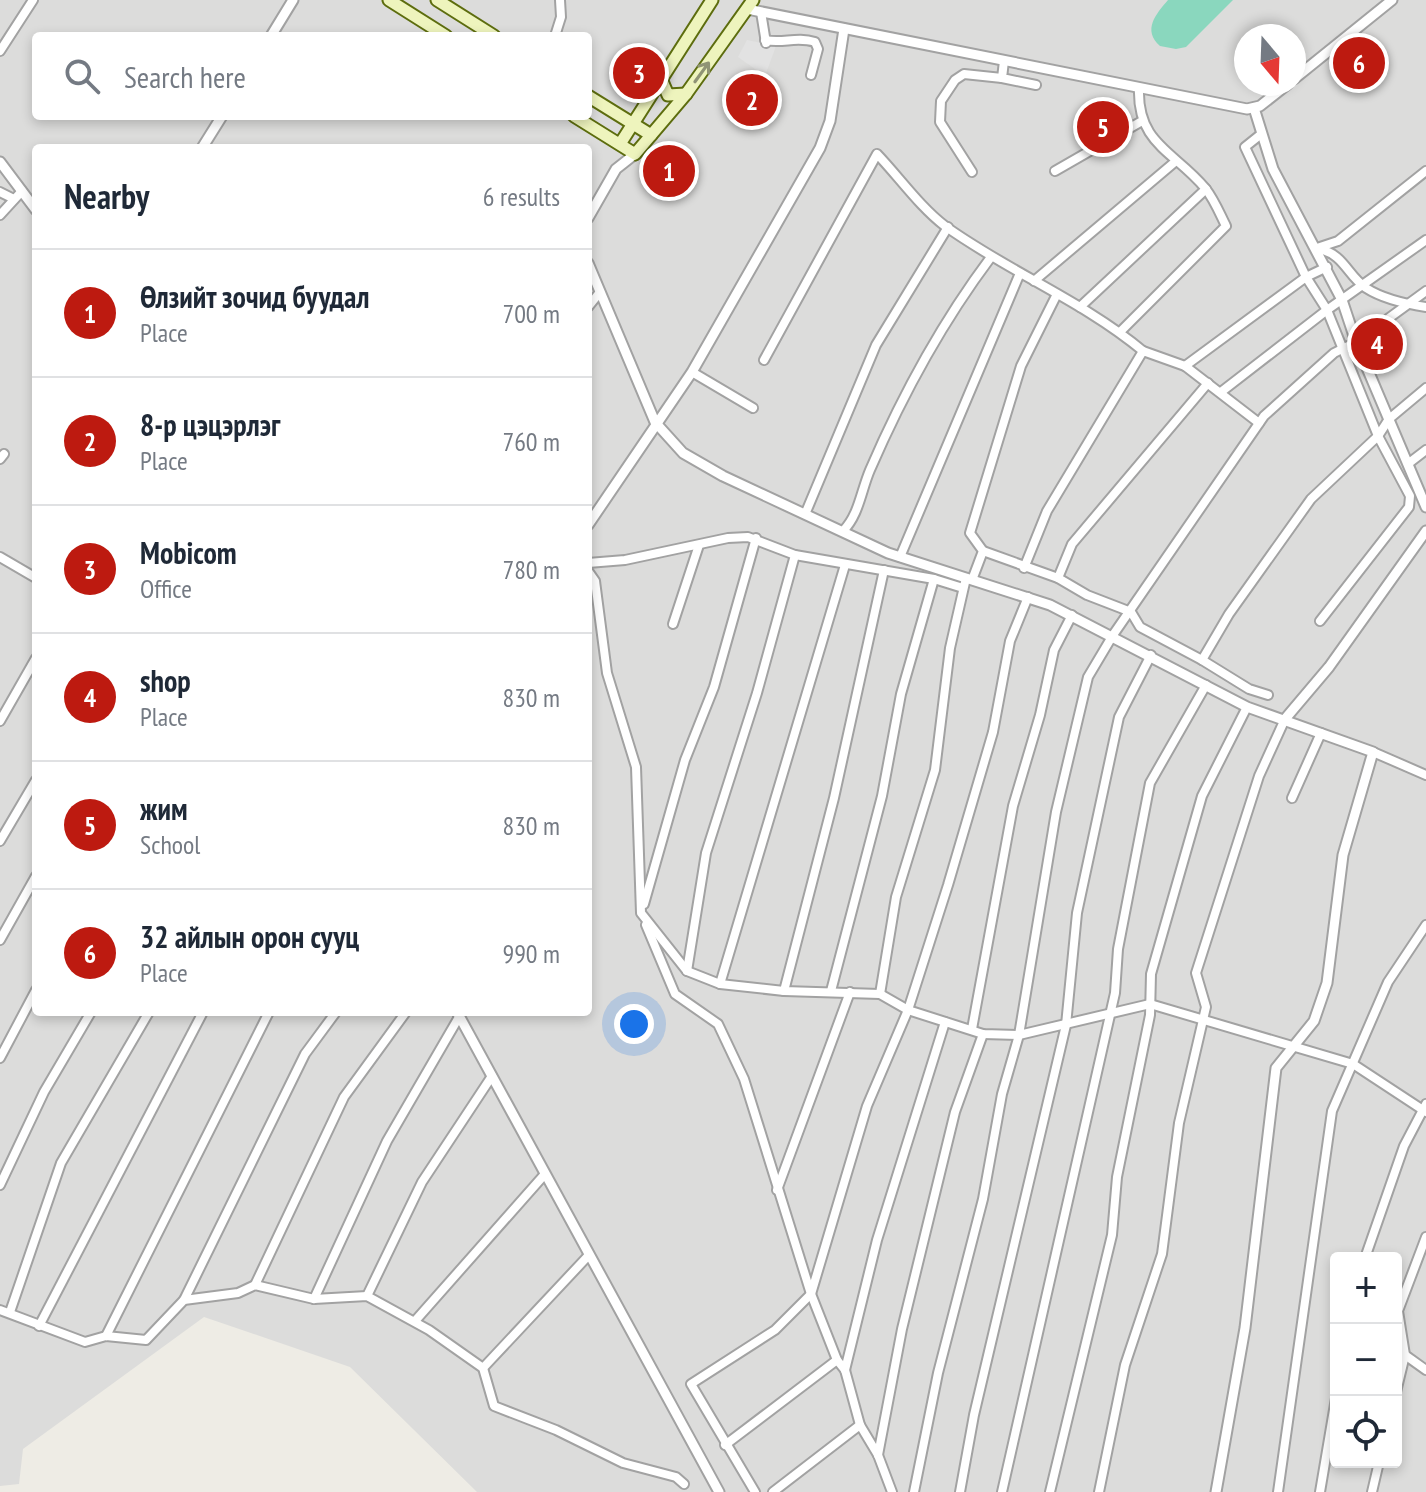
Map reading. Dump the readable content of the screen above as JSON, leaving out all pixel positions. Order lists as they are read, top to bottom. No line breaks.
{"north":"bottom","page":{"search":"Search here","pins":["6","3","2","5","1","4"],"heading":["Nearby","6 results"],"list":[{"mark":"1","name":"Өлзийт зочид буудал","note":"Place","value":"700 m"},{"mark":"2","name":"8-р цэцэрлэг","note":"Place","value":"760 m"},{"mark":"3","name":"Mobicom","note":"Office","value":"780 m"},{"mark":"4","name":"shop","note":"Place","value":"830 m"},{"mark":"5","name":"жим","note":"School","value":"830 m"},{"mark":"6","name":"32 айлын орон сууц","note":"Place","value":"990 m"}],"map_buttons":["+","−"]}}
